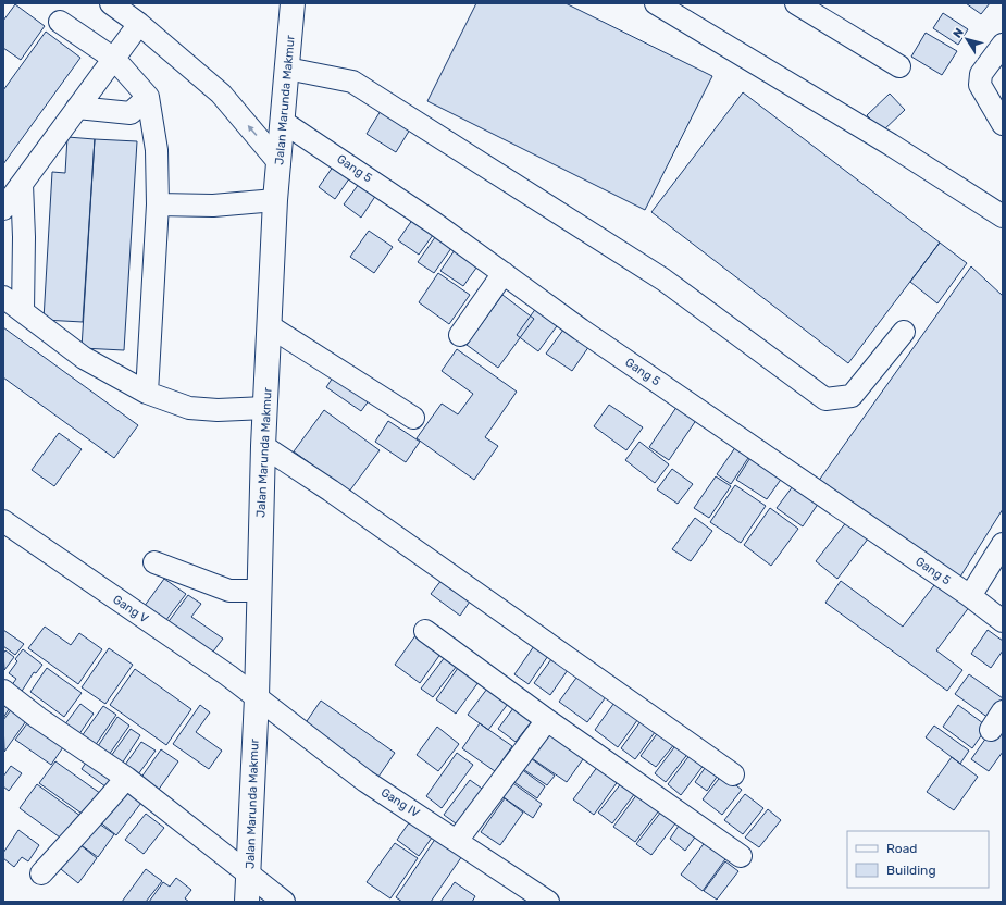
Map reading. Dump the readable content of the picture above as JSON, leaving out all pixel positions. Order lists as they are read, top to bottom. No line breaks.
{"streets":{"main road":["Jalan Marunda Makmur"],"street":["Gang 5","Gang V","Gang IV"]},"crossings":[["Jalan Marunda Makmur","Gang 5"],["Jalan Marunda Makmur","Gang V"],["Jalan Marunda Makmur","Gang IV"],["Gang V","Gang IV"]],"legend":["Road","Building"],"north":"top left"}
